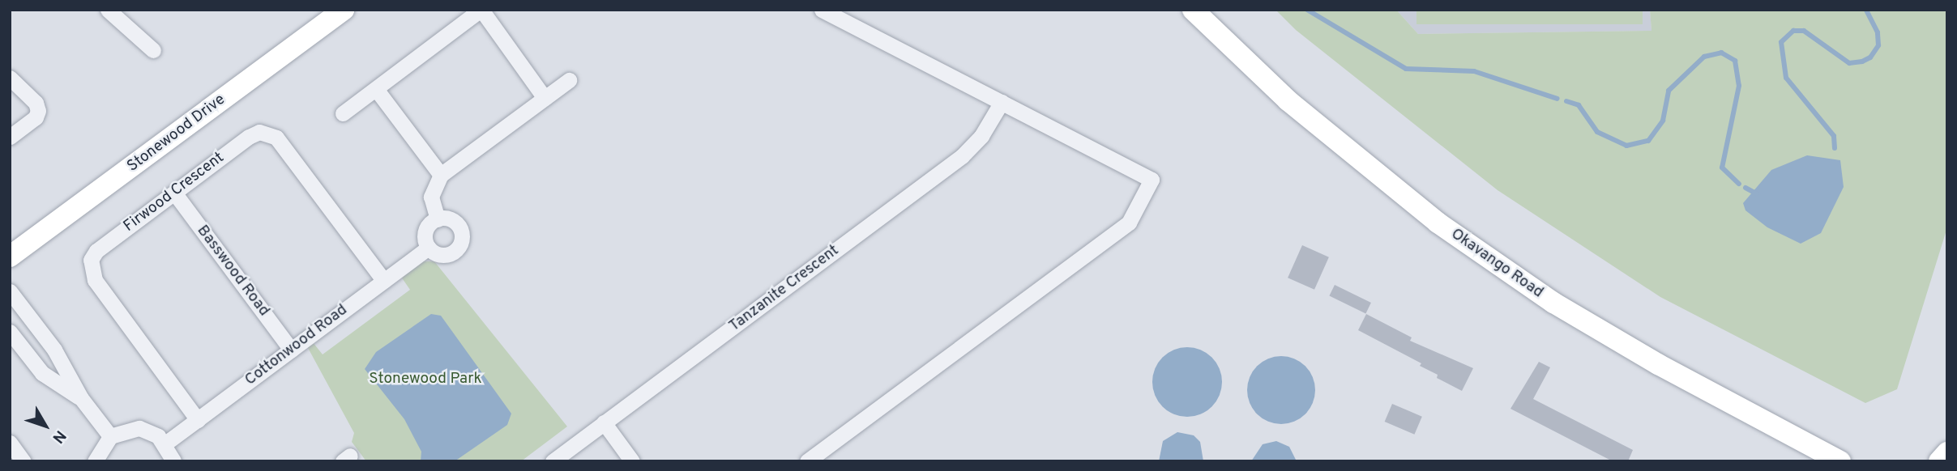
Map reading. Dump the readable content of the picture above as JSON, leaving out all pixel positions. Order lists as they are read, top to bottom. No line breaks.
{"streets":{"main road":["Stonewood Drive","Okavango Road"],"street":["Firwood Crescent","Basswood Road","Tanzanite Crescent","Cottonwood Road"]},"crossings":[["Firwood Crescent","Basswood Road"],["Firwood Crescent","Cottonwood Road"],["Basswood Road","Cottonwood Road"]],"parks":["Stonewood Park"],"north":"bottom right"}
